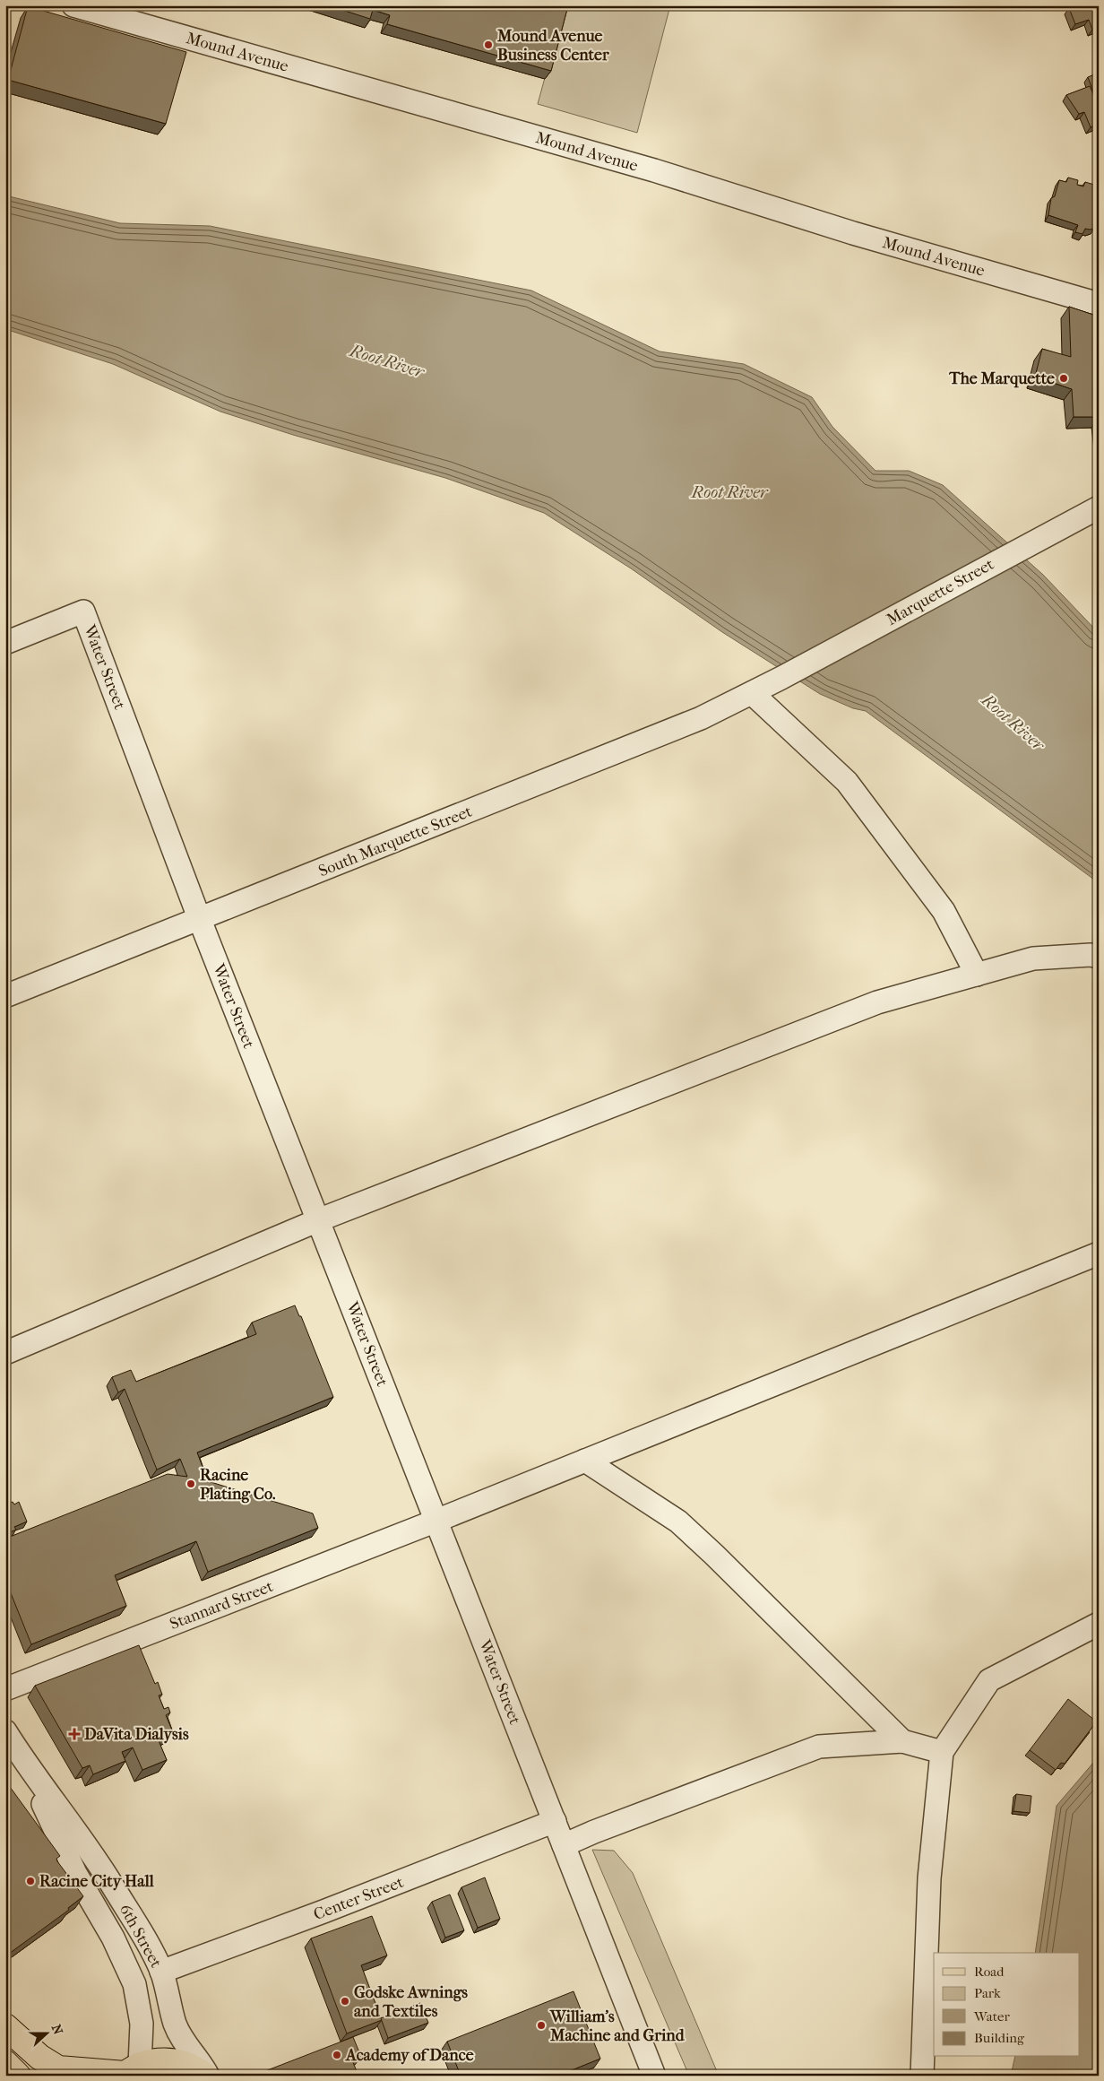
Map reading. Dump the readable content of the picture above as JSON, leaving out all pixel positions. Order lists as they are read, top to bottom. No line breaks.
{"streets":{"street":["Mound Avenue","Marquette Street","Water Street","South Marquette Street","Stannard Street","Center Street","6th Street"]},"crossings":[["Marquette Street","South Marquette Street"],["Water Street","South Marquette Street"],["Water Street","Stannard Street"],["Water Street","Center Street"],["Center Street","6th Street"]],"water":["Root River"],"places":{"other":["Mound Avenue Business Center","The Marquette","Racine Plating Co.","Racine City Hall","Godske Awnings and Textiles","William's Machine and Grind","Academy of Dance"],"health":["DaVita Dialysis"]},"legend":["Road","Park","Water","Building"],"north":"right"}
